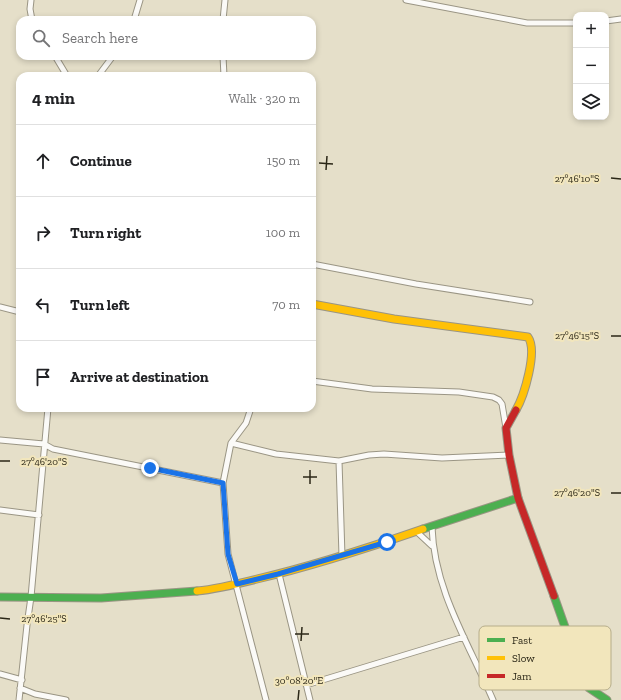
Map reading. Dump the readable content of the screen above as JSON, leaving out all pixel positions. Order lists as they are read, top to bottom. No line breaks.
{"legend":["Fast","Slow","Jam"],"page":{"map_buttons":["+","−"],"search":"Search here","heading":["4 min","Walk · 320 m"],"list":[["Continue","150 m"],["Turn right","100 m"],["Turn left","70 m"],"Arrive at destination"]},"coordinates":["27°46'10\"S","27°46'15\"S","27°46'20\"S","27°46'25\"S","30°08'20\"E"]}
